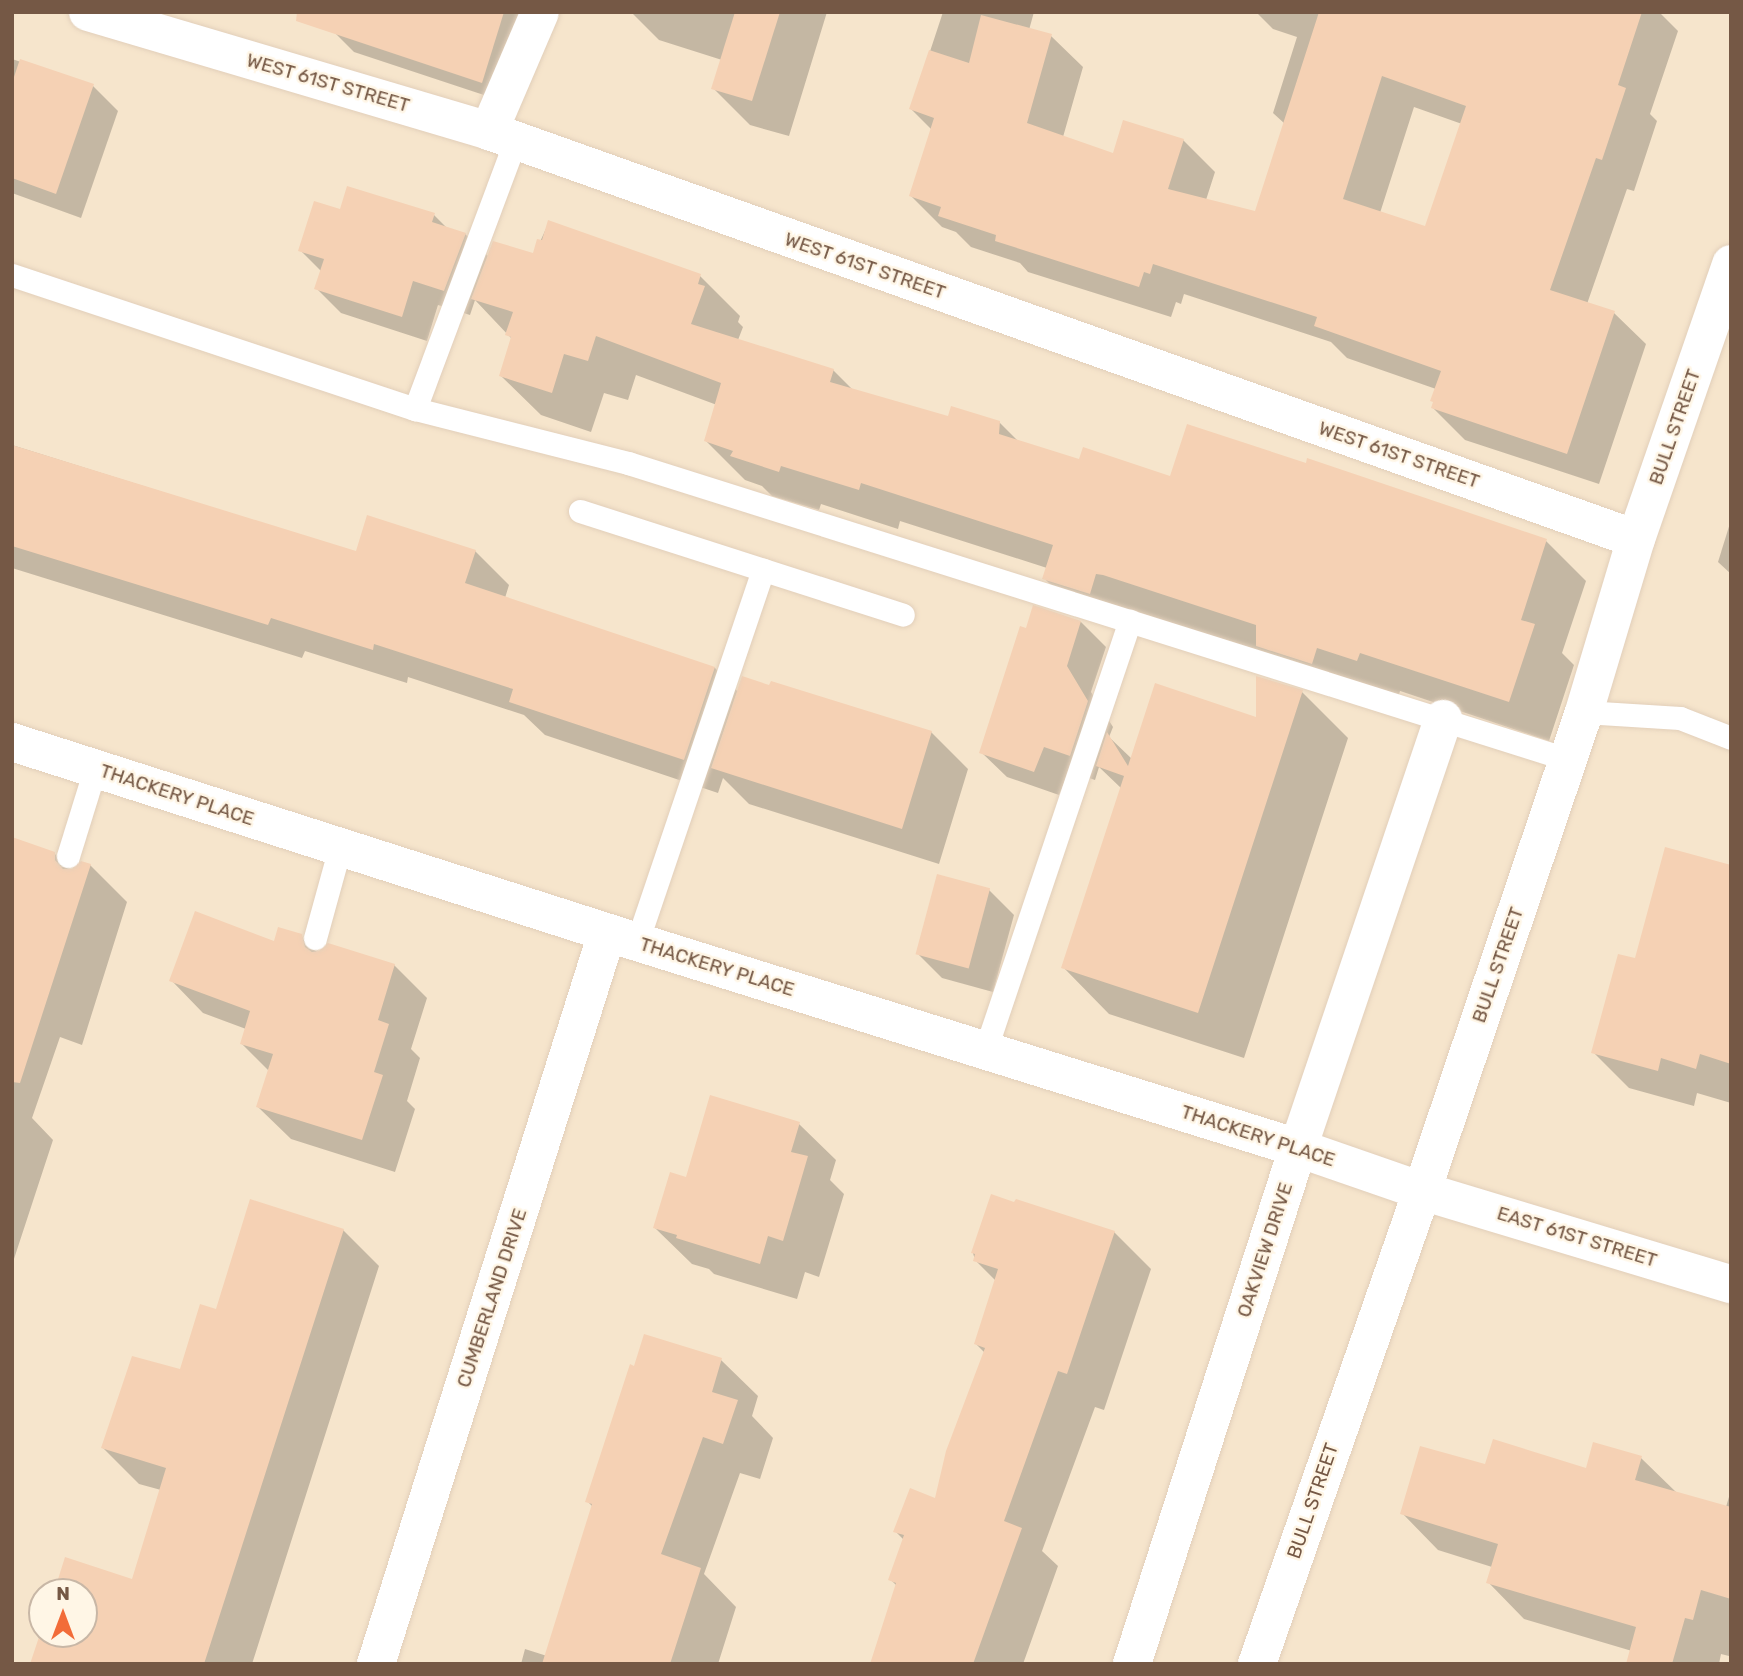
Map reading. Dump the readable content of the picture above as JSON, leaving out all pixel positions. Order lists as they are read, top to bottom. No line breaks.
{"streets":{"street":["WEST 61ST STREET","BULL STREET","THACKERY PLACE","EAST 61ST STREET","OAKVIEW DRIVE","CUMBERLAND DRIVE"]},"crossings":[["WEST 61ST STREET","BULL STREET"],["BULL STREET","THACKERY PLACE"],["BULL STREET","EAST 61ST STREET"],["THACKERY PLACE","EAST 61ST STREET"],["THACKERY PLACE","OAKVIEW DRIVE"],["THACKERY PLACE","CUMBERLAND DRIVE"]],"north":"top"}
